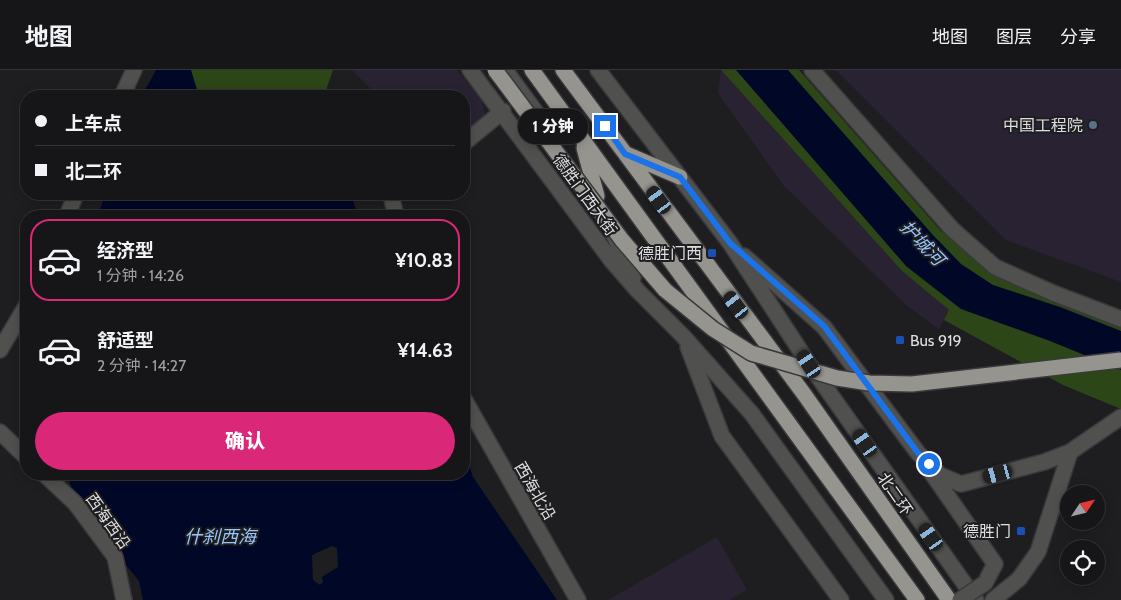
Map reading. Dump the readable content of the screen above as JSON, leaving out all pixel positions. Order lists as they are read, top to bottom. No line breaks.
{"streets":{"highway":["北二环"],"street":["德胜门西大街","西海北沿","西海西沿"]},"water":["护城河","什刹西海"],"places":{"other":["中国工程院"],"transit":["德胜门西","Bus 919","德胜门"]},"north":"top right","page":{"header":"地图","nav":["地图","图层","分享"],"banner":["上车点","北二环"],"bubble":"1 分钟","list":[{"name":"经济型","note":"1 分钟 · 14:26","value":"¥10.83"},{"name":"舒适型","note":"2 分钟 · 14:27","value":"¥14.63"}],"buttons":"确认"}}
